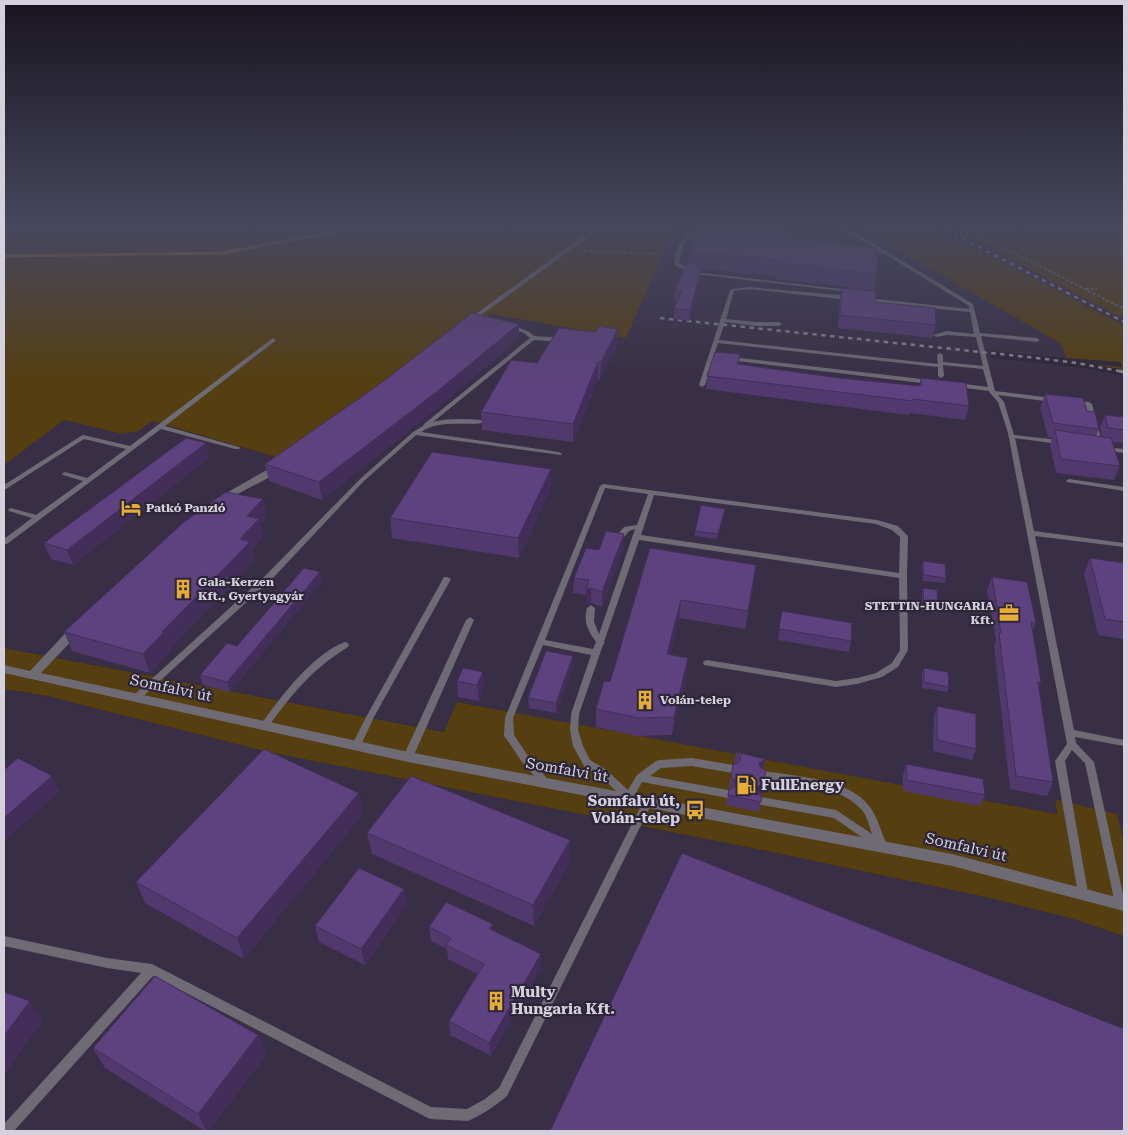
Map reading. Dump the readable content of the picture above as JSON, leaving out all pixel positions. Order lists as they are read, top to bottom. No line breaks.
{"streets":{"street":["Somfalvi út"]},"places":{"hotel":["Patkó Panzió"],"building":["Gala-Kerzen Kft., Gyertyagyár","Volán-telep","Multy Hungaria Kft."],"office":["STETTIN-HUNGARIA Kft."],"fuel station":["FullEnergy"],"bus stop":["Somfalvi út, Volán-telep"]}}
